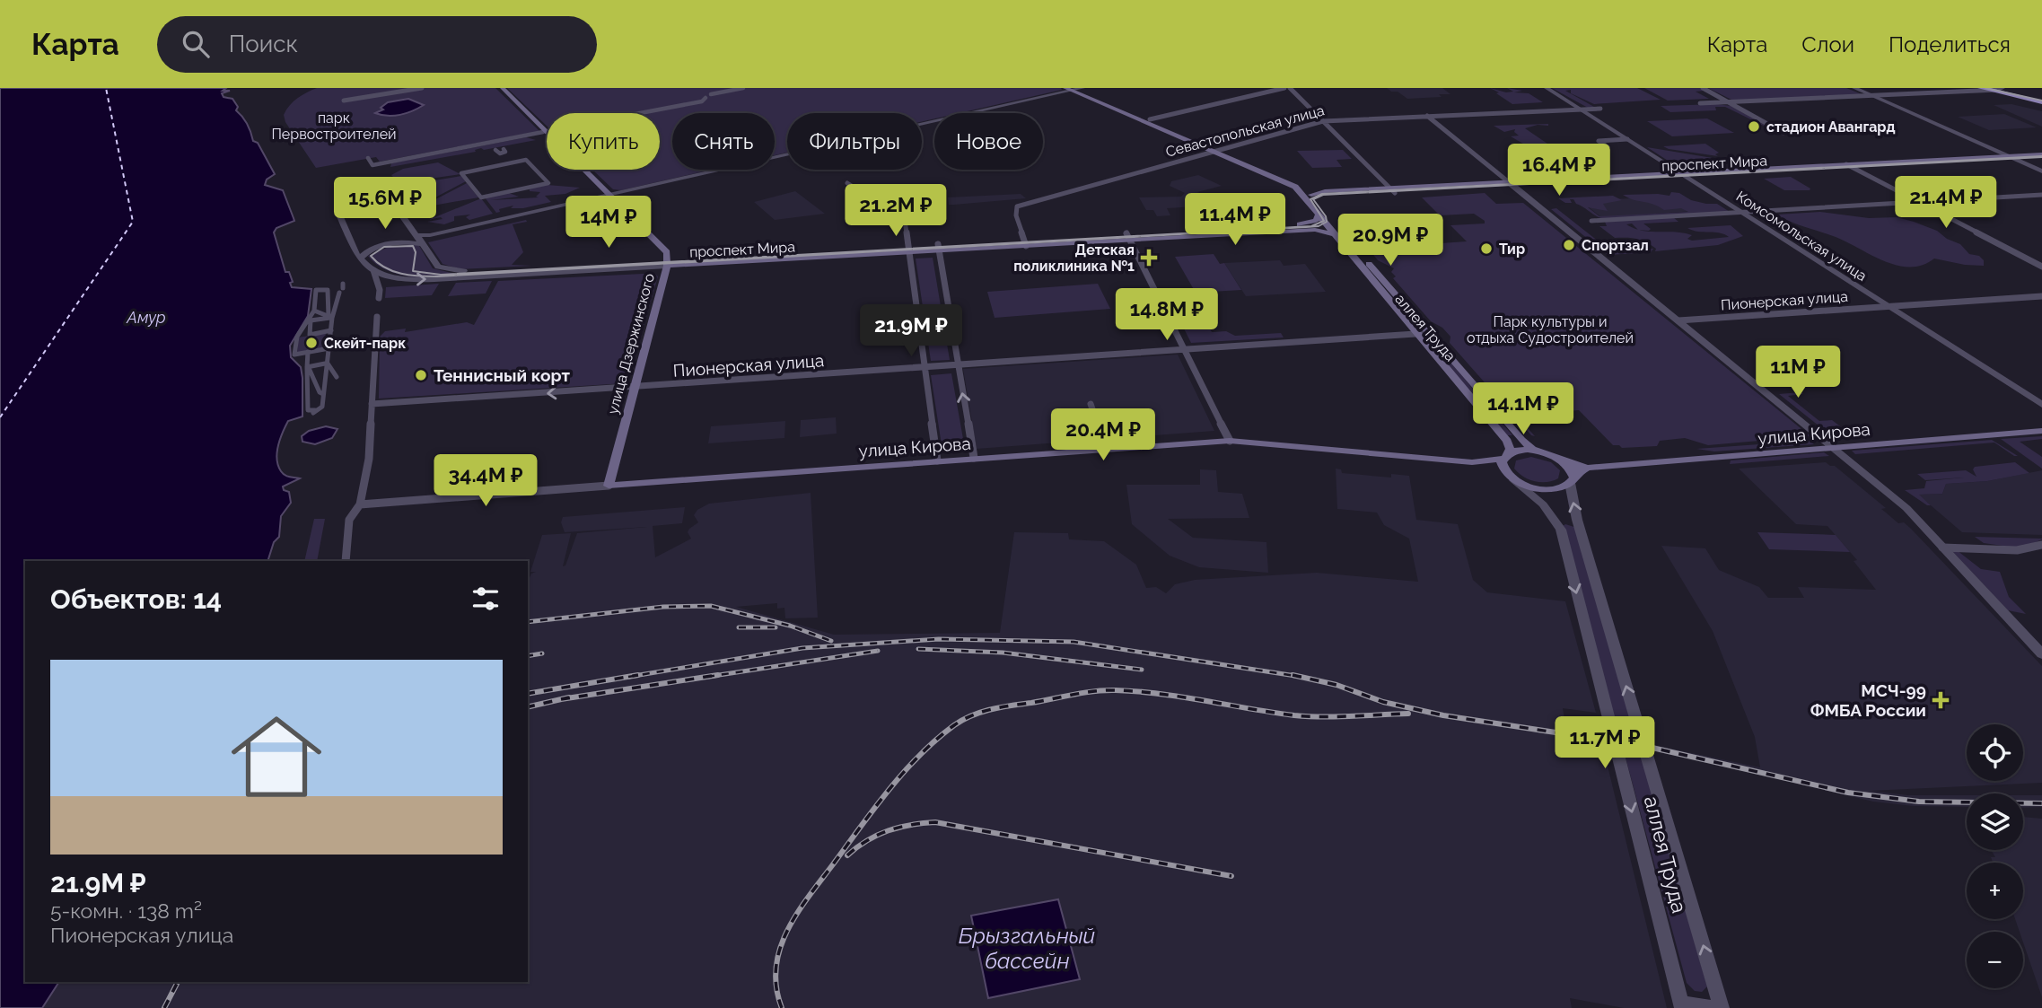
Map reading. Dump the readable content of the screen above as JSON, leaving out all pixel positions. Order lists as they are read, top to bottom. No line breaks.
{"streets":{"main road":["проспект Мира","аллея Труда","улица Дзержинского","улица Кирова"],"street":["Севастопольская улица","Комсомольская улица","Пионерская улица"]},"crossings":[["Севастопольская улица","проспект Мира"],["Севастопольская улица","Комсомольская улица"],["Севастопольская улица","аллея Труда"],["проспект Мира","Комсомольская улица"],["проспект Мира","аллея Труда"],["проспект Мира","улица Дзержинского"],["Комсомольская улица","Пионерская улица"],["Пионерская улица","аллея Труда"],["Пионерская улица","улица Дзержинского"],["аллея Труда","улица Кирова"],["улица Дзержинского","улица Кирова"]],"water":["Амур","Брызгальный бассейн"],"parks":["парк Первостроителей","Парк культуры и отдыха Судостроителей"],"places":{"other":["стадион Авангард","Спортзал","Тир","Скейт-парк","Теннисный корт"],"health":["Детская поликлиника №1","МСЧ-99 ФМБА России"]},"page":{"header":"Карта","search":"Поиск","nav":["Карта","Слои","Поделиться"],"chip":["Купить","Снять","Фильтры","Новое"],"price":["16.4M ₽","21.4M ₽","15.6M ₽","21.2M ₽","11.4M ₽","14M ₽","20.9M ₽","14.8M ₽","21.9M ₽","11M ₽","14.1M ₽","20.4M ₽","34.4M ₽","11.7M ₽"],"heading":"Объектов: 14","list":[{"name":"21.9M ₽","note":"5-комн. · 138 m² · Пионерская улица"}],"map_buttons":["+","−"]}}
